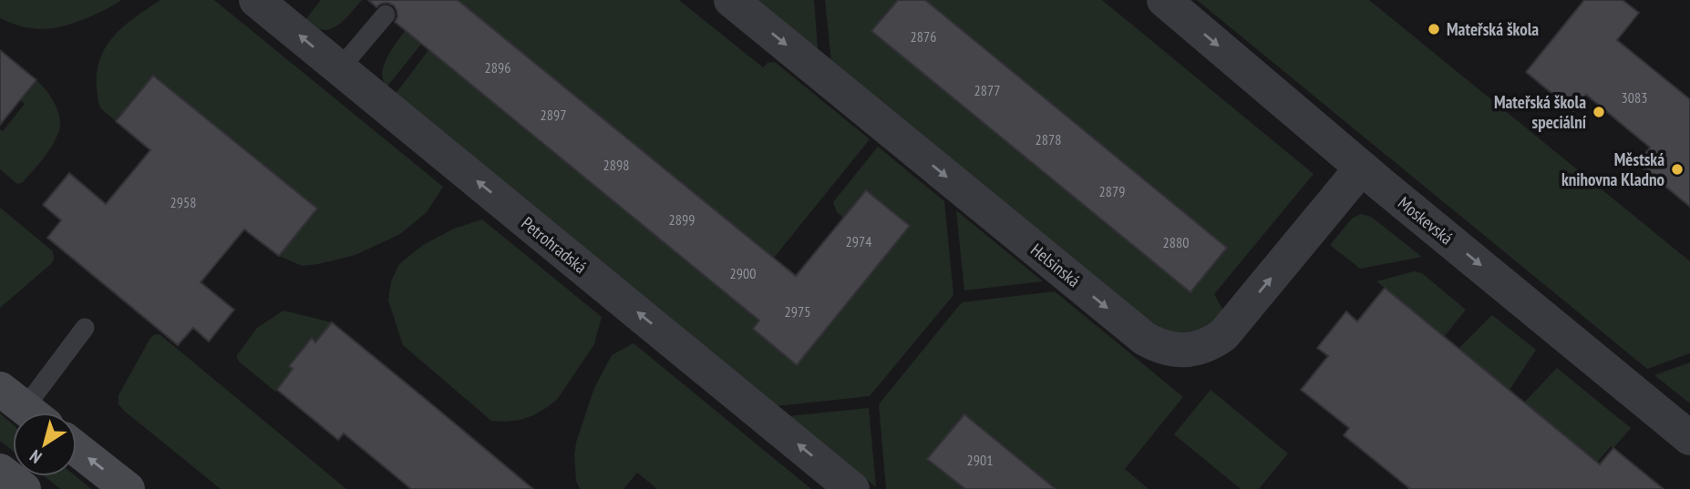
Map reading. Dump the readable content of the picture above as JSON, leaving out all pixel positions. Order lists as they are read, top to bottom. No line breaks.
{"streets":{"street":["Moskevská","Petrohradská","Helsinská"]},"crossings":[["Moskevská","Helsinská"]],"one_way":["Moskevská","Petrohradská"],"places":["Mateřská škola","Mateřská škola speciální","Městská knihovna Kladno"],"house_numbers":["2876","2896","2877","3083","2897","2878","2898","2879","2958","2899","2974","2880","2900","2975","2901"],"north":"bottom left"}
